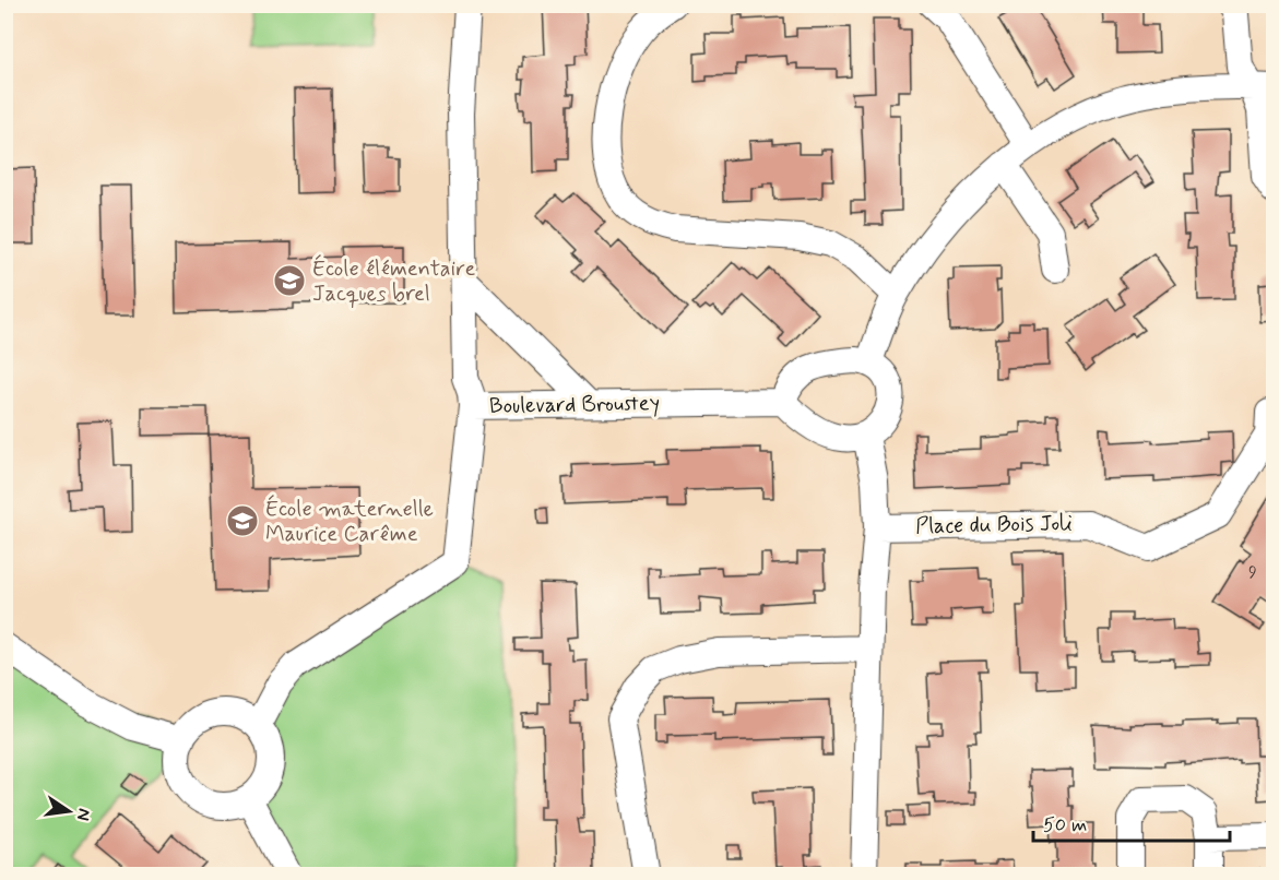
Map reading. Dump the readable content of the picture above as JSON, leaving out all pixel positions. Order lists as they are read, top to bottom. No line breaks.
{"streets":{"street":["Boulevard Broustey","Place du Bois Joli"]},"places":{"school or university":["École élémentaire Jacques brel","École maternelle Maurice Carême"]},"house_numbers":["9"],"scale_bar":"50 m","north":"right"}
